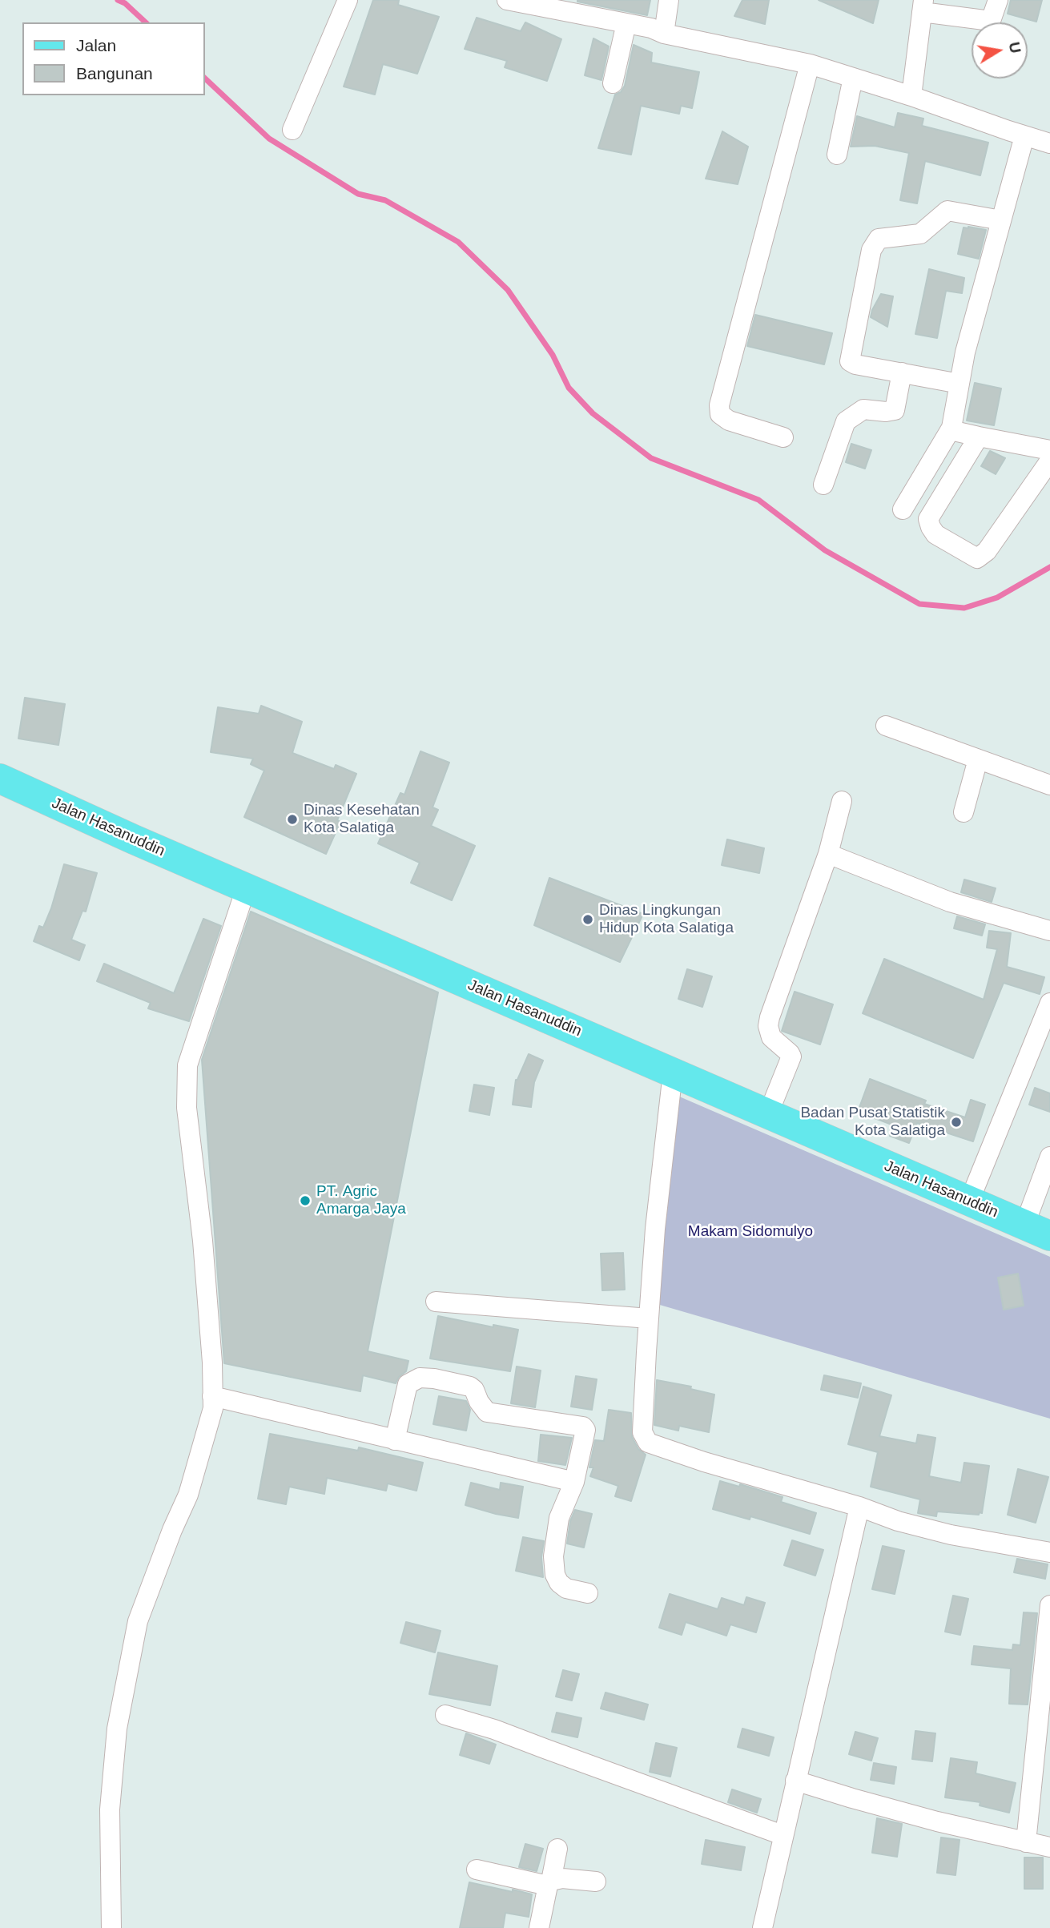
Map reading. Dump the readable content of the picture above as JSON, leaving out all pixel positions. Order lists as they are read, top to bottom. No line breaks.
{"streets":{"main road":["Jalan Hasanuddin"]},"parks":["Makam Sidomulyo"],"places":["Dinas Kesehatan Kota Salatiga","Dinas Lingkungan Hidup Kota Salatiga","Badan Pusat Statistik Kota Salatiga","PT. Agric Amarga Jaya"],"legend":["Jalan","Bangunan"],"north":"right"}
